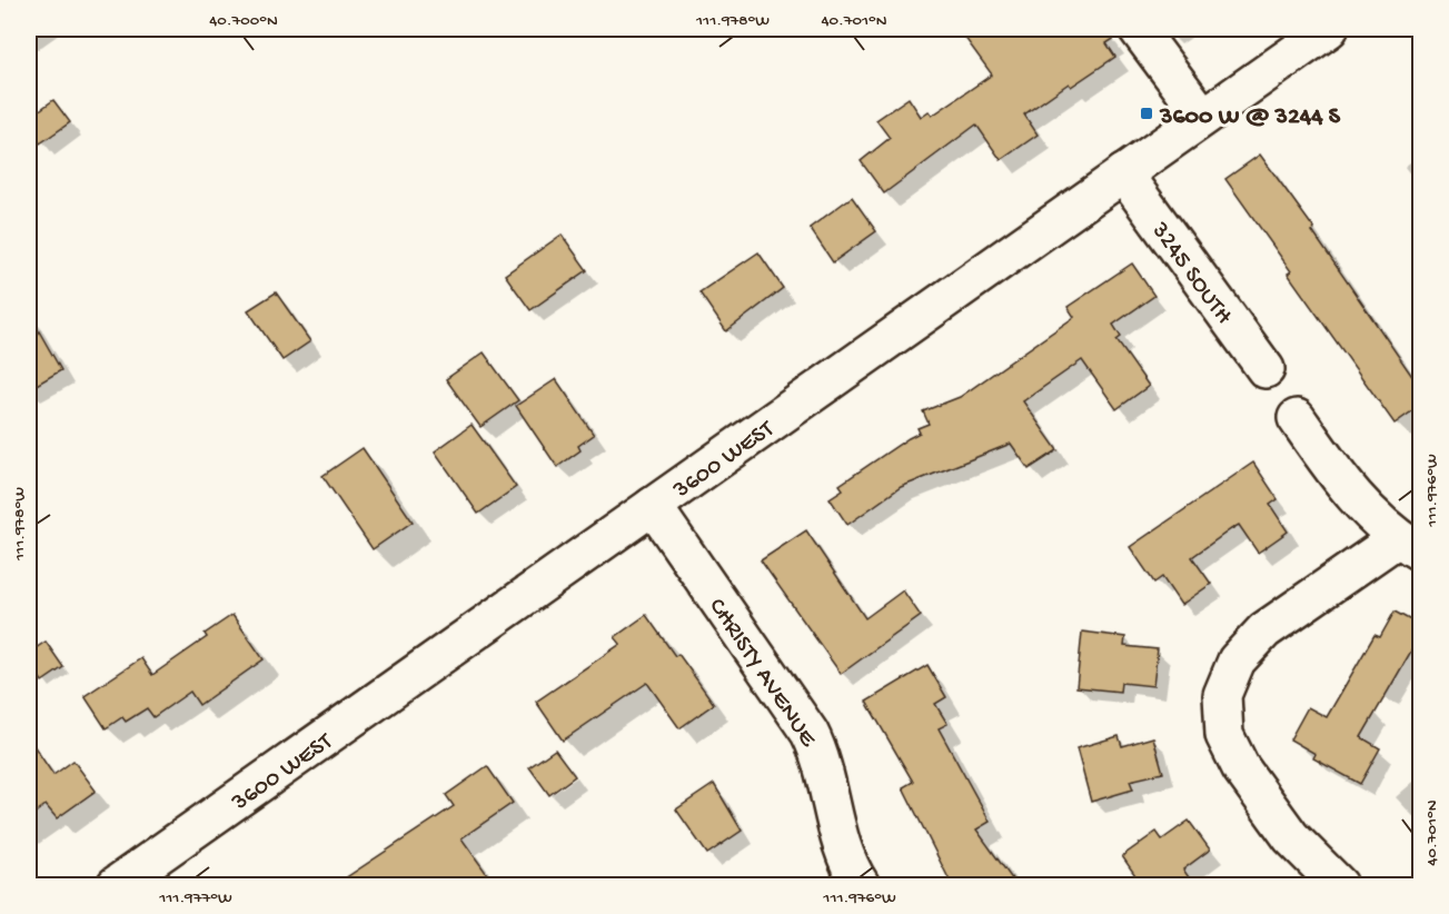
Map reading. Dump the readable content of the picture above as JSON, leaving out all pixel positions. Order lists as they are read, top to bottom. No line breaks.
{"streets":{"street":["3245 SOUTH","3600 WEST","CHRISTY AVENUE"]},"crossings":[["3245 SOUTH","3600 WEST"],["3600 WEST","CHRISTY AVENUE"]],"places":{"transit":["3600 W @ 3244 S"]},"coordinates":["40.700°N","111.978°W","40.701°N","111.976°W","111.977°W"]}
